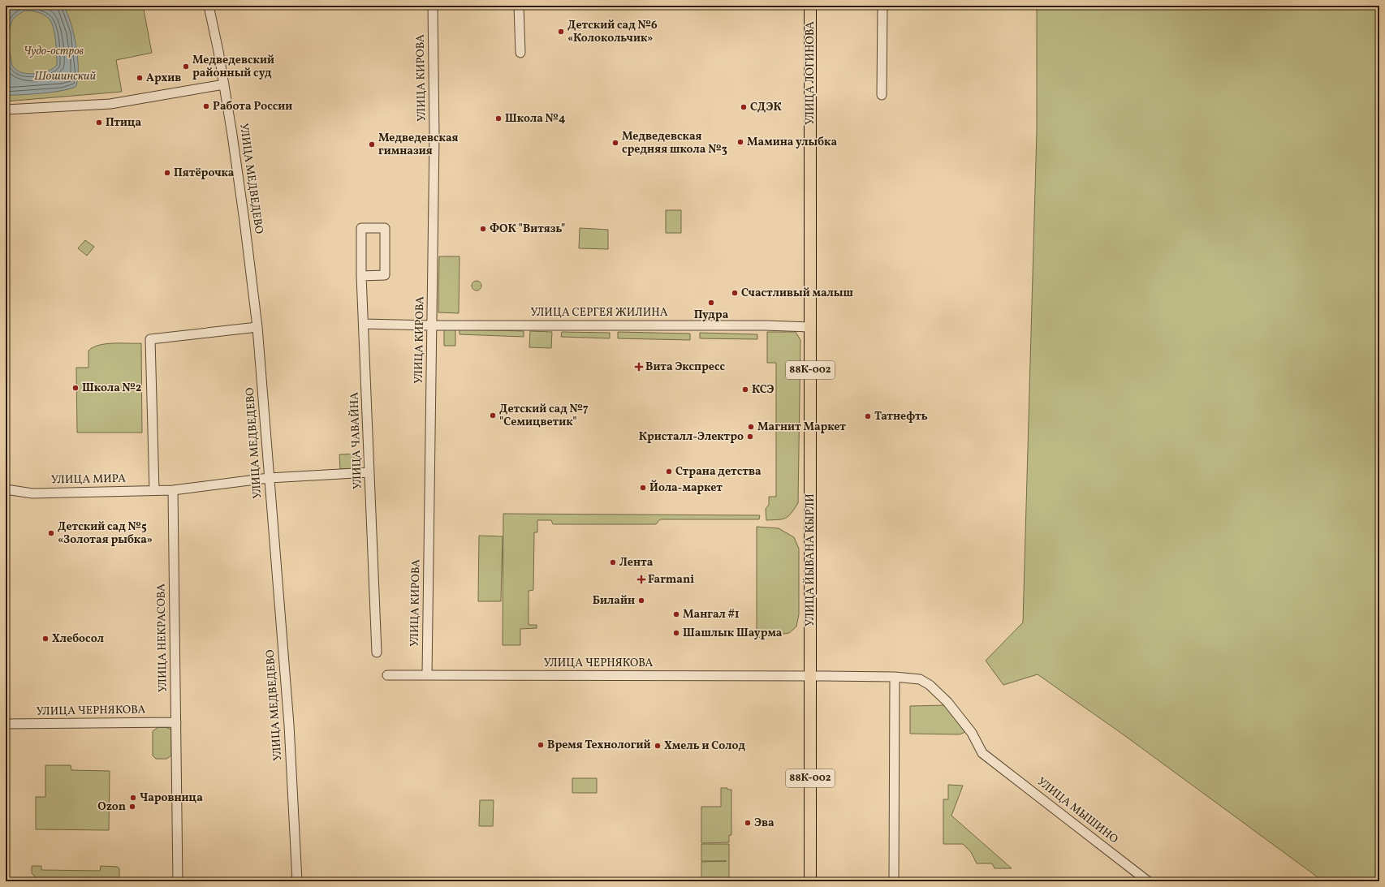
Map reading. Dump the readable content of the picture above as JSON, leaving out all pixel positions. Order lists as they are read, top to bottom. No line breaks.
{"streets":{"main road":["УЛИЦА ЛОГИНОВА","88К-002","УЛИЦА ЙЫВАНА КЫРЛИ"],"street":["УЛИЦА КИРОВА","УЛИЦА МЕДВЕДЕВО","УЛИЦА СЕРГЕЯ ЖИЛИНА","УЛИЦА ЧАВАЙНА","УЛИЦА МИРА","УЛИЦА НЕКРАСОВА","УЛИЦА ЧЕРНЯКОВА","УЛИЦА МЫШИНО"]},"crossings":[["УЛИЦА ЛОГИНОВА","УЛИЦА ЙЫВАНА КЫРЛИ"],["УЛИЦА КИРОВА","УЛИЦА СЕРГЕЯ ЖИЛИНА"],["УЛИЦА КИРОВА","УЛИЦА ЧЕРНЯКОВА"],["УЛИЦА СЕРГЕЯ ЖИЛИНА","УЛИЦА ЧАВАЙНА"],["УЛИЦА СЕРГЕЯ ЖИЛИНА","УЛИЦА ЙЫВАНА КЫРЛИ"],["УЛИЦА МИРА","УЛИЦА НЕКРАСОВА"],["УЛИЦА ЙЫВАНА КЫРЛИ","УЛИЦА ЧЕРНЯКОВА"],["УЛИЦА НЕКРАСОВА","УЛИЦА ЧЕРНЯКОВА"],["УЛИЦА ЧЕРНЯКОВА","УЛИЦА МЫШИНО"]],"water":["Шошинский"],"parks":["Чудо-остров"],"places":{"other":["Детский сад №6 «Колокольчик»","Медведевский районный суд","Архив","Работа России","СДЭК","Школа №4","Птица","Мамина улыбка","Медведевская средняя школа №3","Медведевская гимназия","Пятёрочка","ФОК \"Витязь\"","Счастливый малыш","Пудра","Школа №2","КСЭ","Детский сад №7 \"Семицветик\"","Татнефть","Магнит Маркет","Кристалл-Электро","Страна детства","Йола-маркет","Детский сад №5 «Золотая рыбка»","Лента","Билайн","Мангал #1","Шашлык Шаурма","Хлебосол","Время Технологий","Хмель и Солод","Чаровница","Ozon","Эва"],"health":["Вита Экспресс","Farmani"]}}
